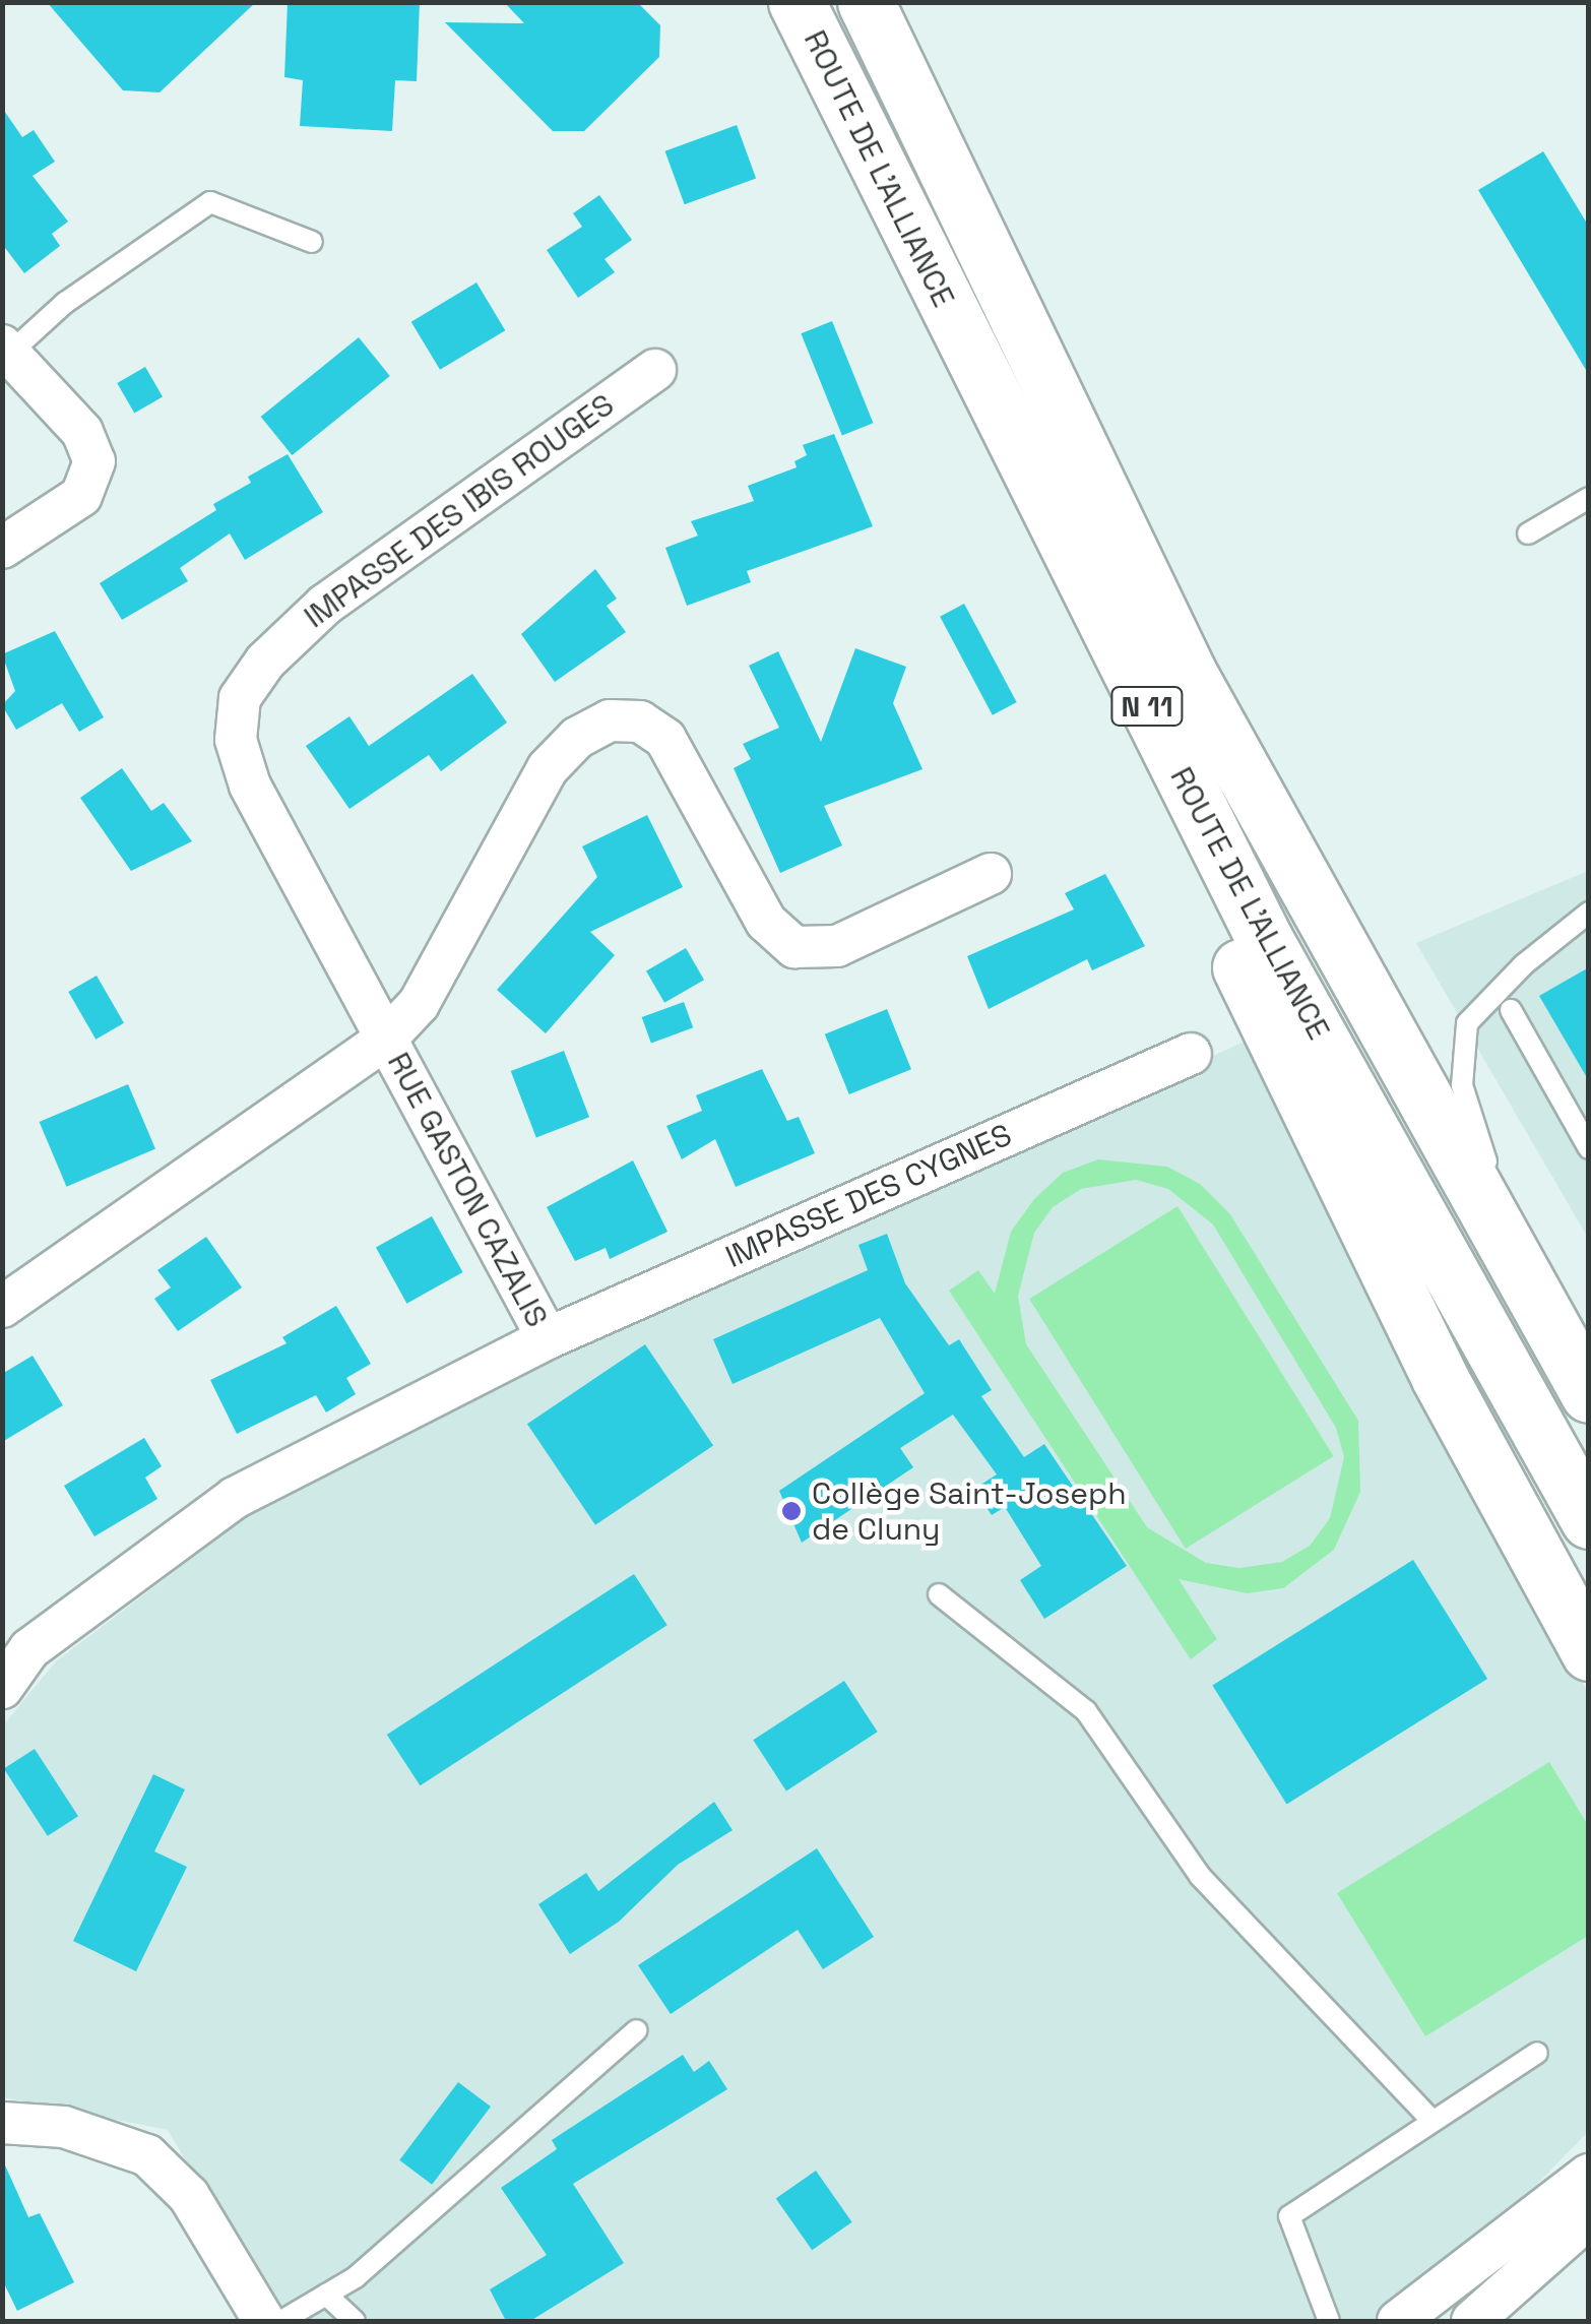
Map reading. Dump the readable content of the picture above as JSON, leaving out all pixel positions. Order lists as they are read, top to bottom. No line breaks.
{"streets":{"highway":["ROUTE DE L'ALLIANCE","N 11"],"street":["IMPASSE DES IBIS ROUGES","RUE GASTON CAZALIS","IMPASSE DES CYGNES"]},"crossings":[["IMPASSE DES IBIS ROUGES","RUE GASTON CAZALIS"],["RUE GASTON CAZALIS","IMPASSE DES CYGNES"]],"places":["Collège Saint-Joseph de Cluny"]}
